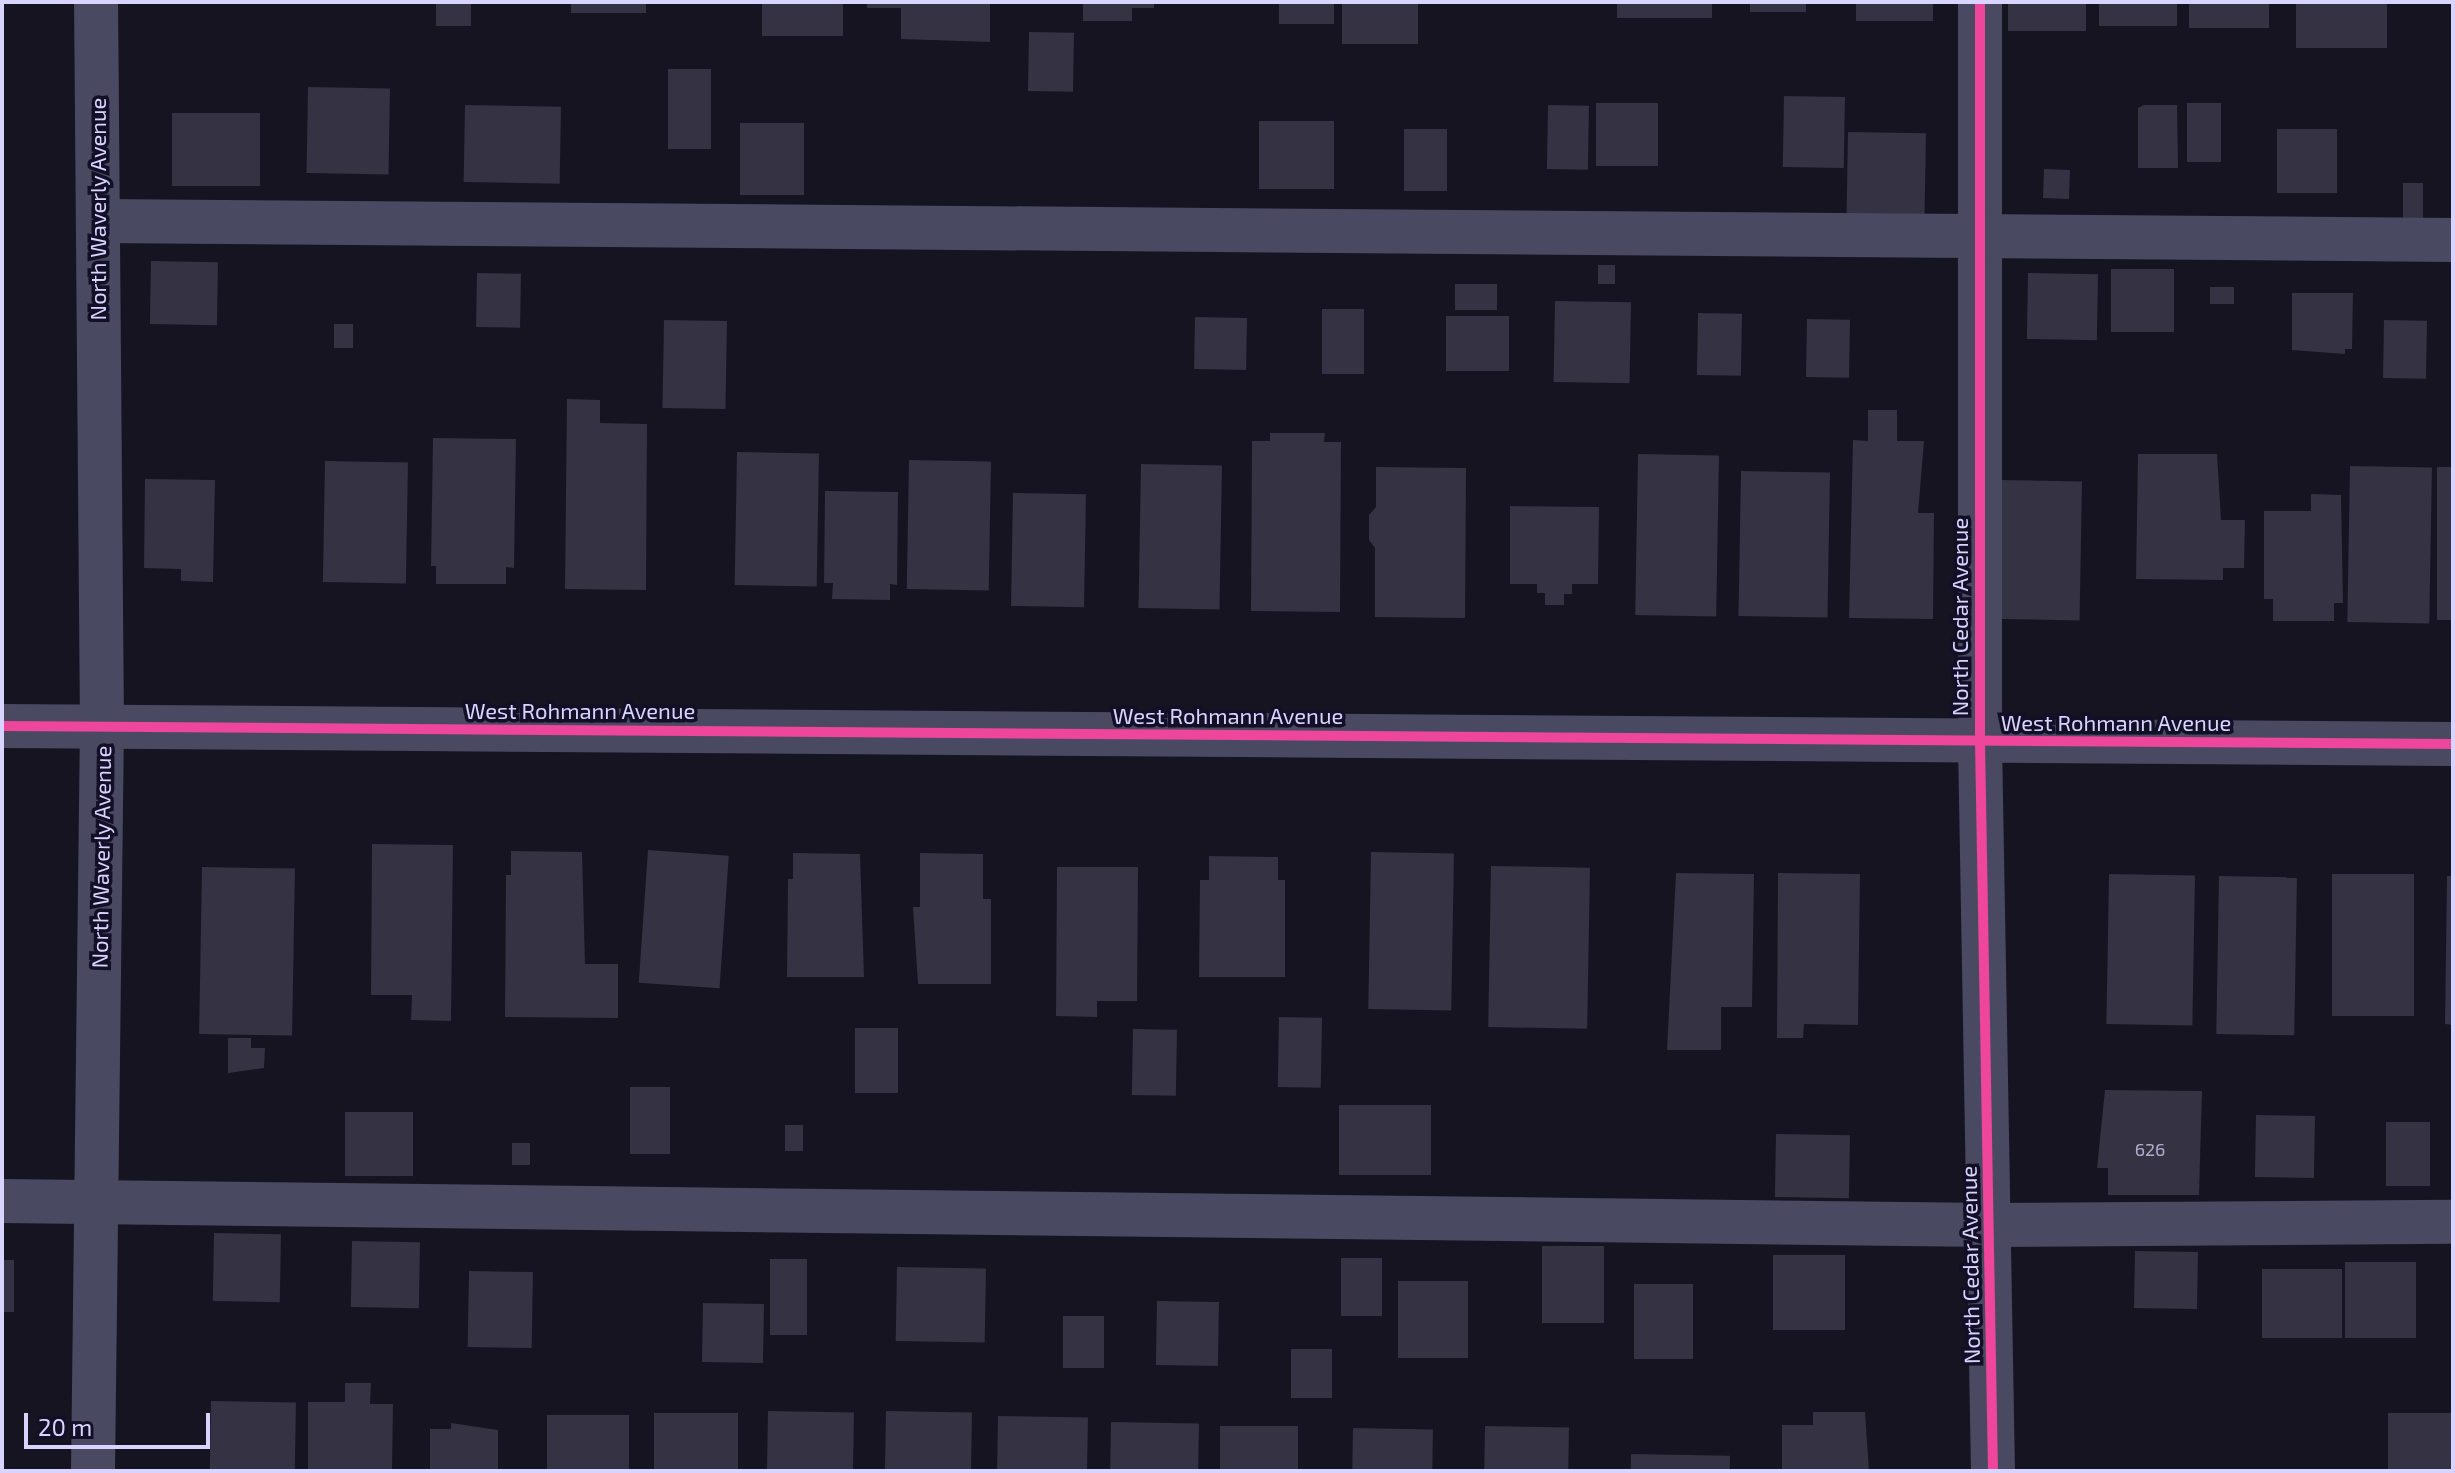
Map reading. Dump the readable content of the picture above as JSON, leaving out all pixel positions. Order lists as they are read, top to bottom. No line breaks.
{"streets":{"street":["North Waverly Avenue","North Cedar Avenue","West Rohmann Avenue"]},"crossings":[["North Waverly Avenue","West Rohmann Avenue"],["North Cedar Avenue","West Rohmann Avenue"]],"house_numbers":["626"],"scale_bar":"20 m"}
